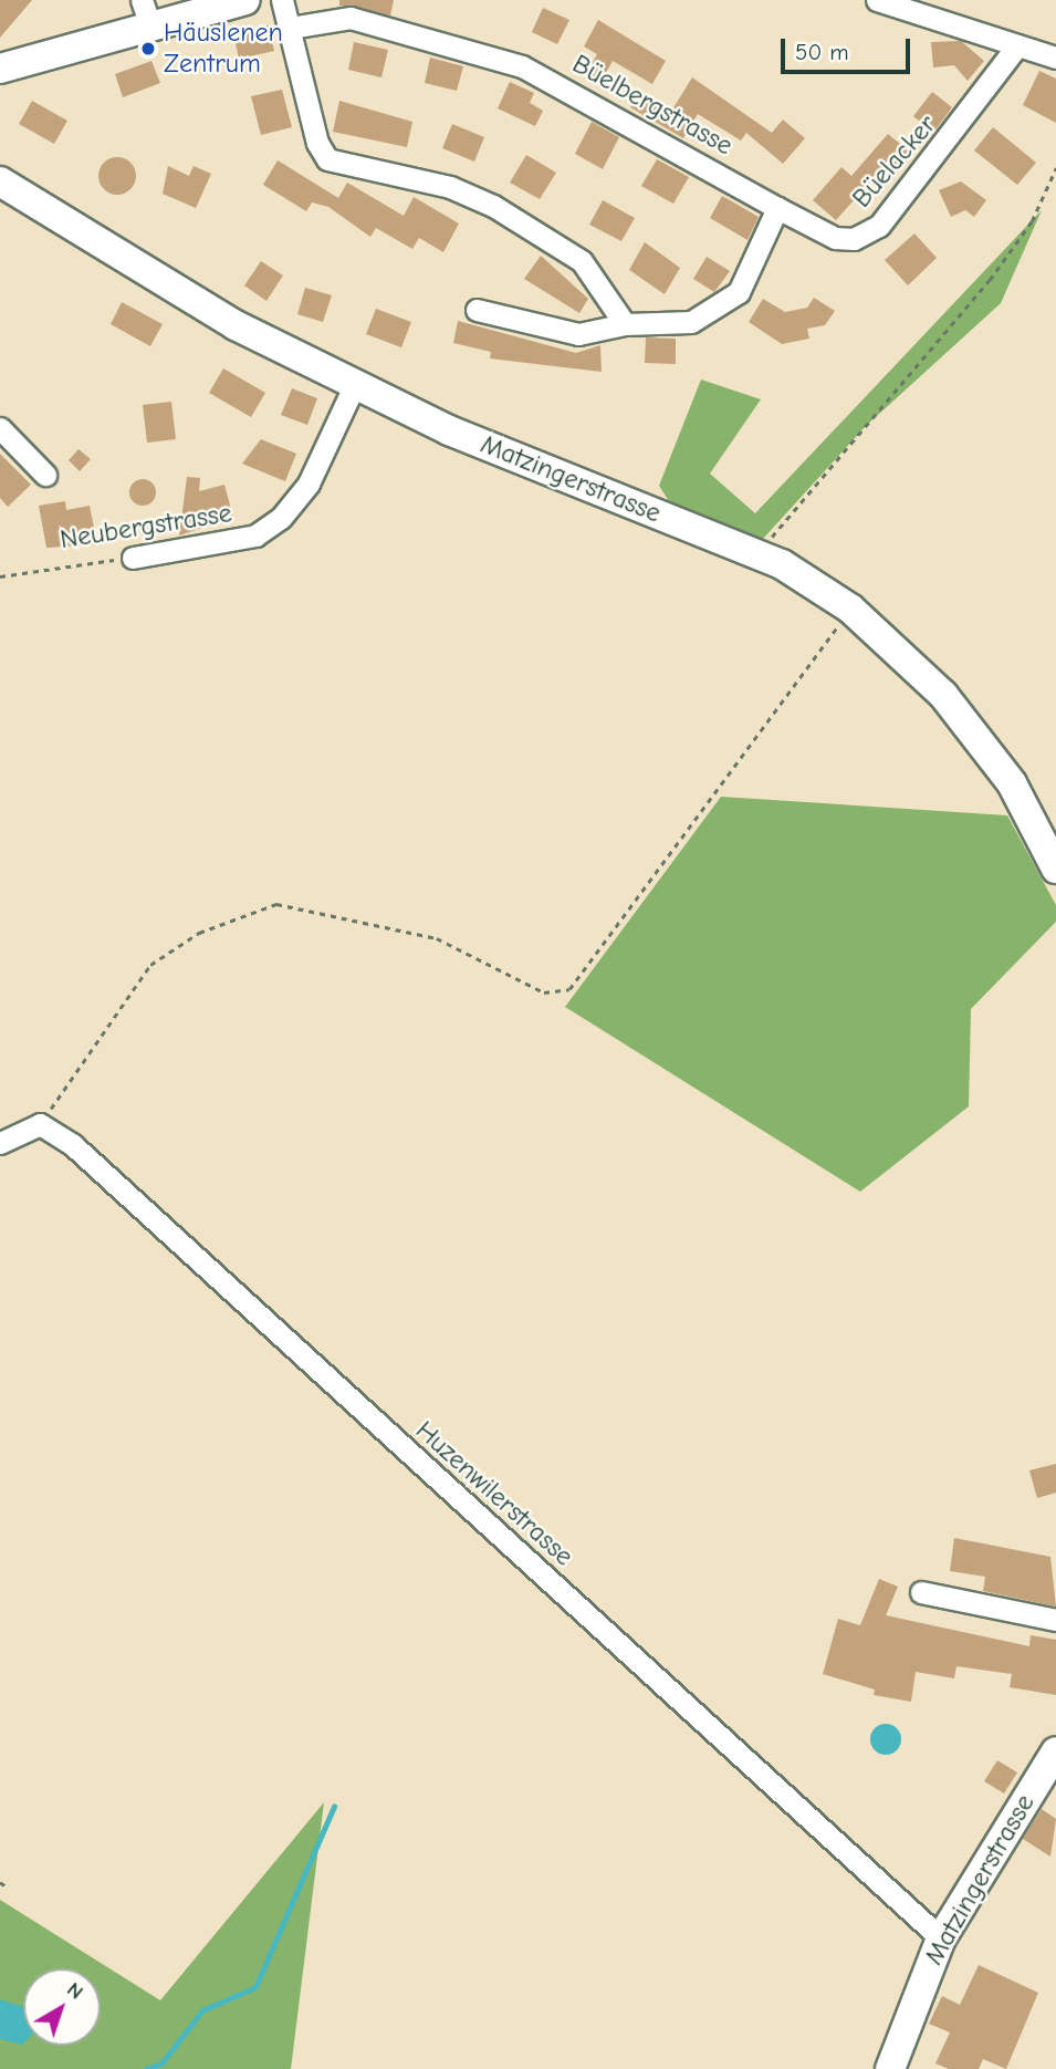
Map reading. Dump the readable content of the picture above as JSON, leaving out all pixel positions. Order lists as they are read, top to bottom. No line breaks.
{"streets":{"street":["Büelbergstrasse","Büelacker","Matzingerstrasse","Neubergstrasse","Huzenwilerstrasse"]},"crossings":[["Büelbergstrasse","Büelacker"],["Matzingerstrasse","Neubergstrasse"],["Matzingerstrasse","Huzenwilerstrasse"]],"places":["Häuslenen Zentrum"],"scale_bar":"50 m","north":"top right"}
